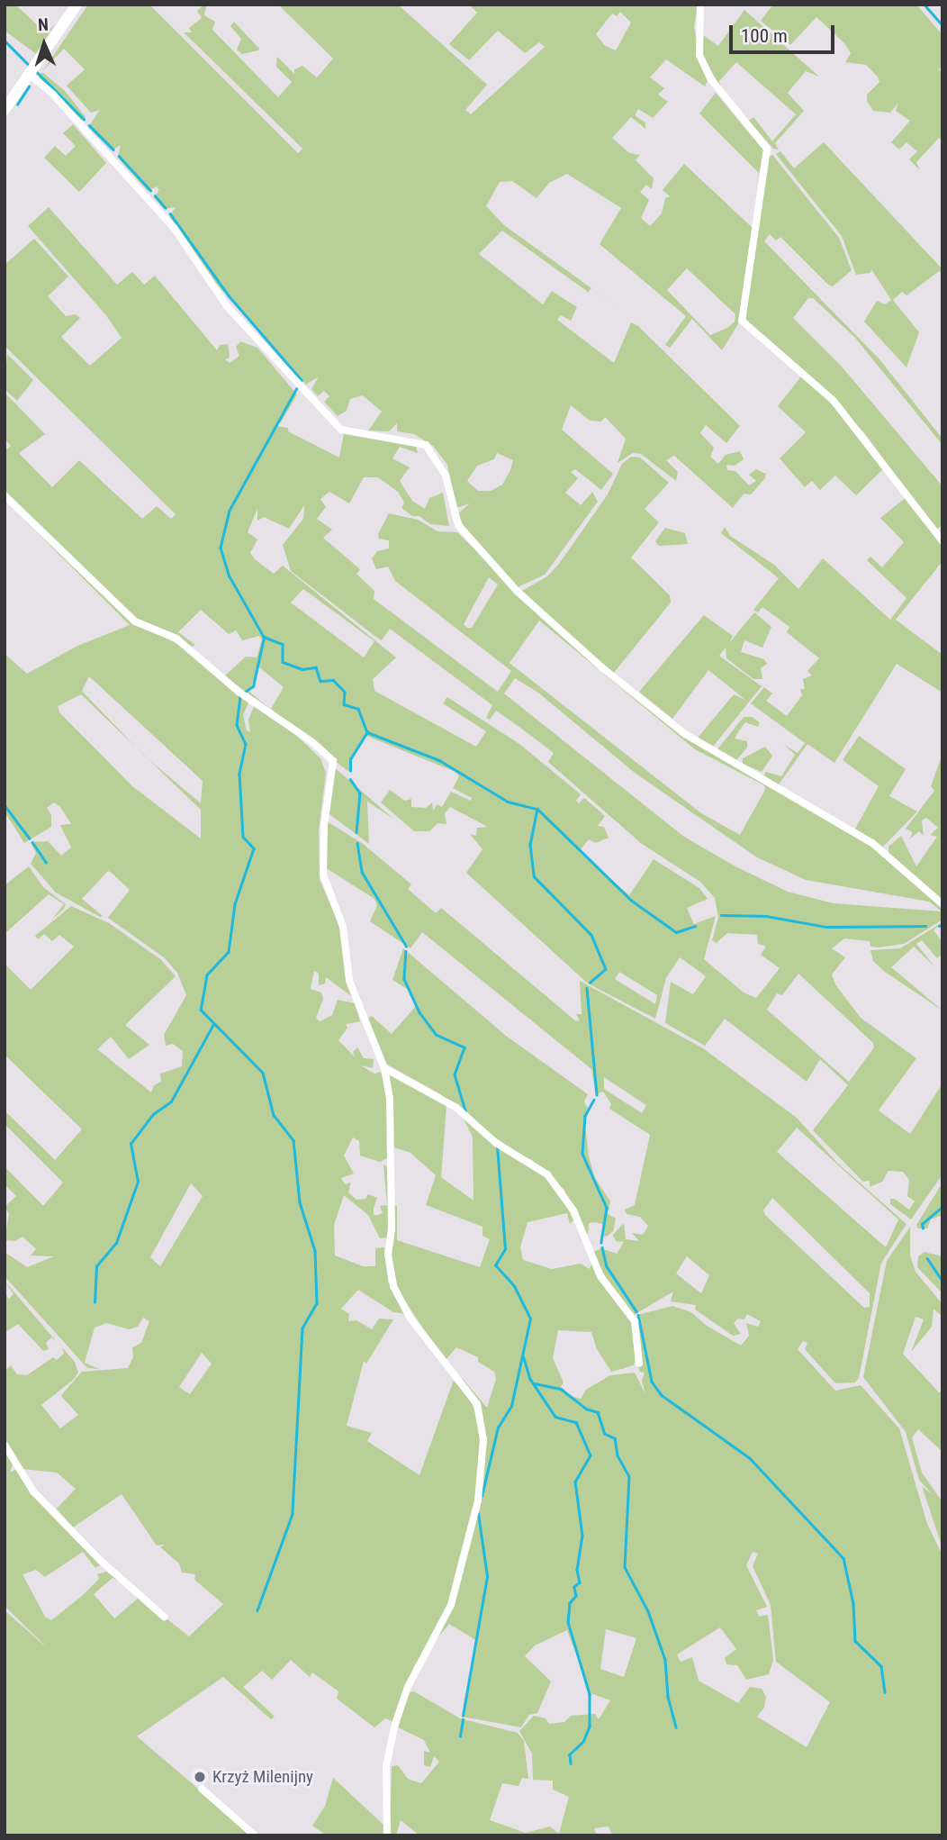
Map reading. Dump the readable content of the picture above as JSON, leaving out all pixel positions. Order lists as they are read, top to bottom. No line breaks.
{"places":["Krzyż Milenijny"],"scale_bar":"100 m","north":"top"}
